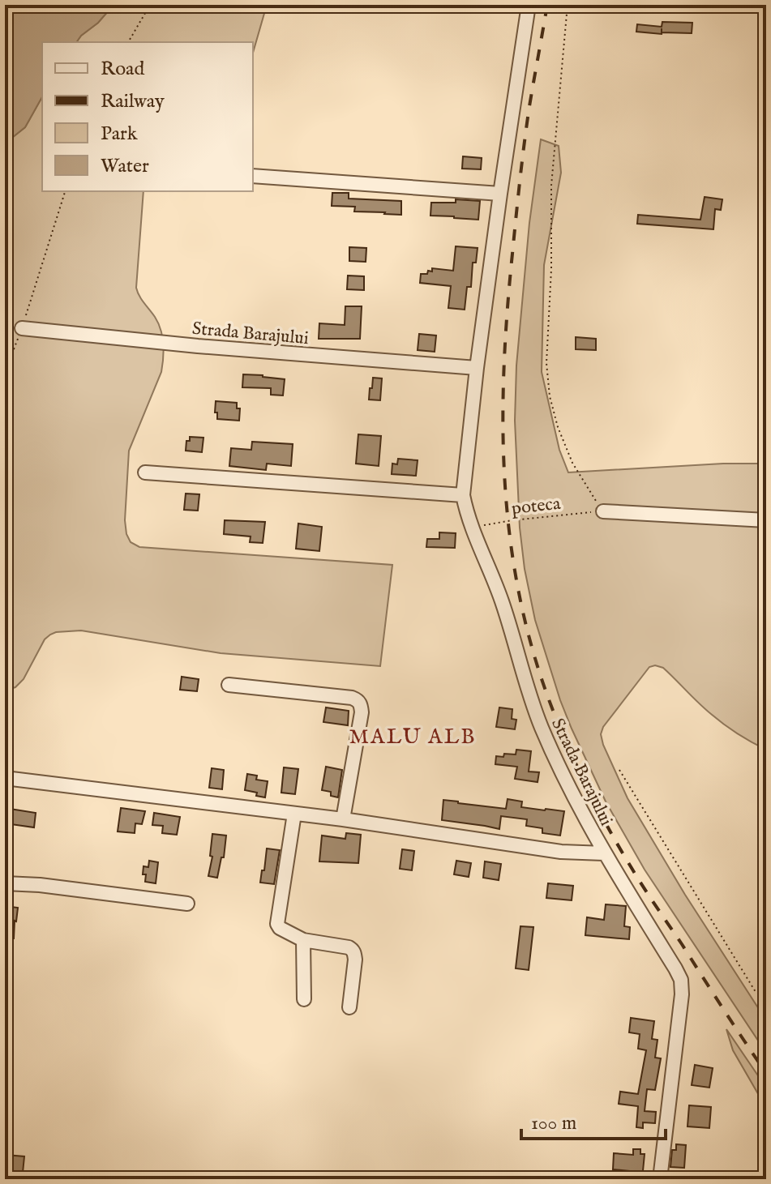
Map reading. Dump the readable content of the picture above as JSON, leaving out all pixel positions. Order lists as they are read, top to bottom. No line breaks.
{"streets":{"street":["Strada Barajului"],"path":["poteca"]},"crossings":[["Strada Barajului","poteca"]],"districts":["MALU ALB"],"legend":["Road","Railway","Park","Water"],"scale_bar":"100 m"}
